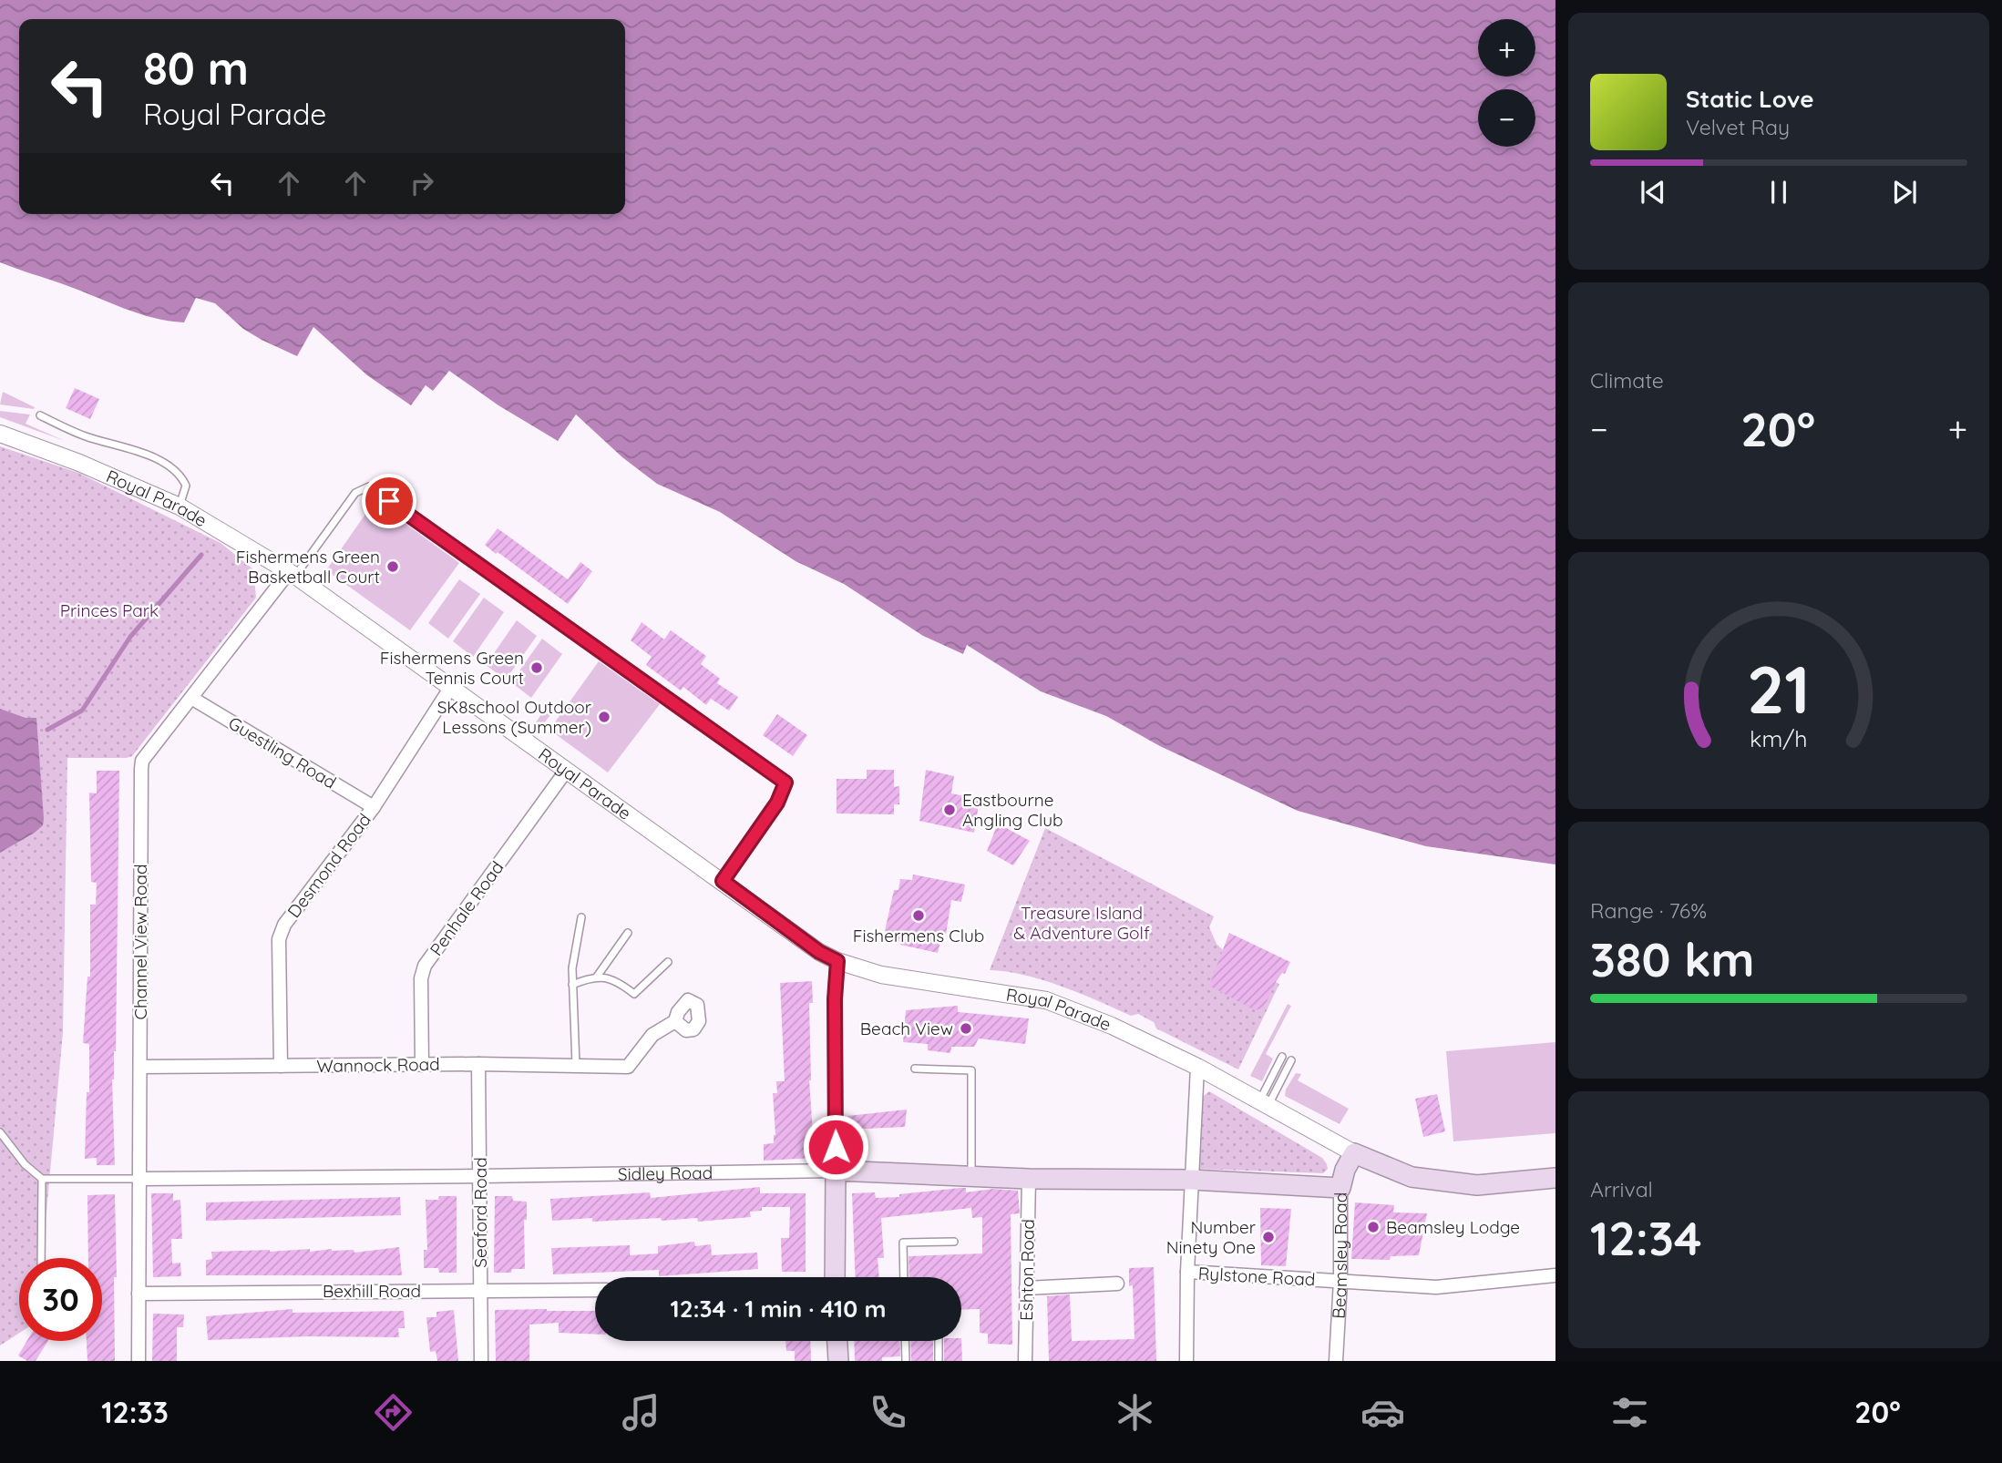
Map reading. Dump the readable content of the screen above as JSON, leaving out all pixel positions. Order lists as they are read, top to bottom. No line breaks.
{"streets":{"main road":["Royal Parade","Sidley Road","Beamsley Road"],"street":["Guestling Road","Desmond Road","Penhale Road","Channel View Road","Wannock Road","Seaford Road","Eshton Road","Rylstone Road","Bexhill Road"]},"crossings":[["Royal Parade","Desmond Road"],["Royal Parade","Penhale Road"],["Royal Parade","Channel View Road"],["Royal Parade","Beamsley Road"],["Guestling Road","Desmond Road"],["Guestling Road","Channel View Road"],["Desmond Road","Wannock Road"],["Penhale Road","Wannock Road"],["Channel View Road","Wannock Road"],["Channel View Road","Sidley Road"],["Channel View Road","Bexhill Road"],["Wannock Road","Seaford Road"],["Sidley Road","Seaford Road"],["Sidley Road","Eshton Road"],["Seaford Road","Bexhill Road"],["Beamsley Road","Rylstone Road"]],"parks":["Princes Park","Treasure Island & Adventure Golf"],"places":["Fishermens Green Basketball Court","Fishermens Green Tennis Court","SK8school Outdoor Lessons (Summer)","Eastbourne Angling Club","Fishermens Club","Beach View","Beamsley Lodge","Number Ninety One"],"page":{"map_buttons":["+","−"],"turn":["80 m","Royal Parade"],"song":["Static Love","Velvet Ray"],"tile":["Climate",["Range · 76%","380 km"],["Arrival","12:34"]],"heat":["−","20°","+"],"limit":"30","trip":"12:34 · 1 min · 410 m","tabs":["12:33","20°"],"gauge":["21","km/h"]}}
